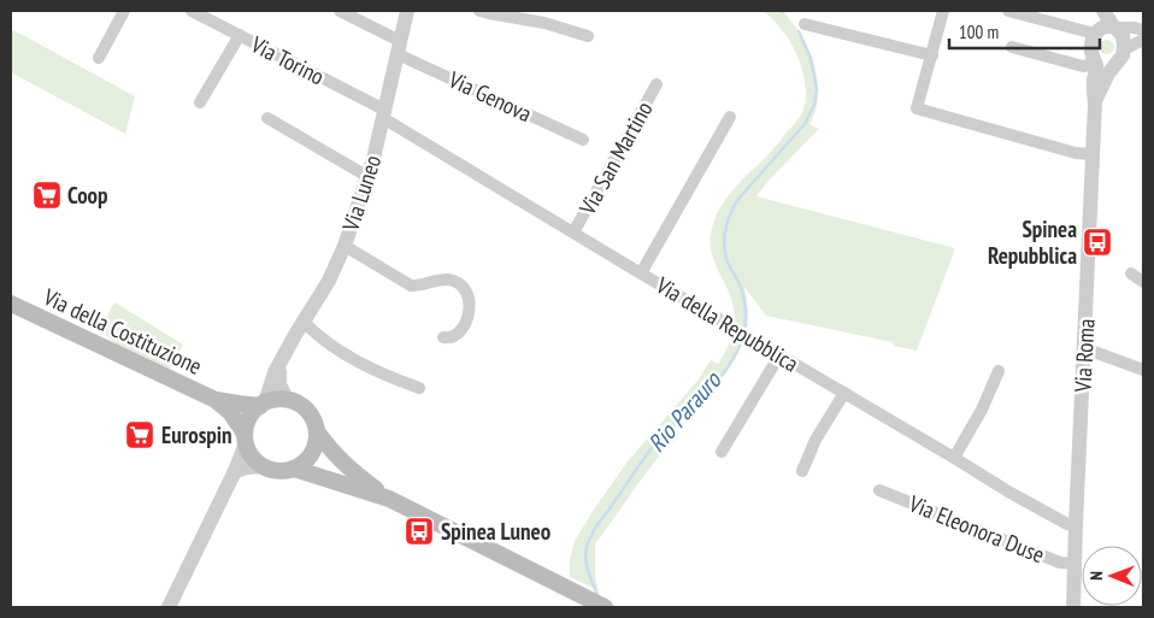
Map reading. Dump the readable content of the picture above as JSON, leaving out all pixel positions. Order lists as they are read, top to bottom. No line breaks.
{"streets":{"main road":["Via della Costituzione"],"street":["Via Torino","Via Genova","Via San Martino","Via Luneo","Via della Repubblica","Via Roma","Via Eleonora Duse"]},"crossings":[["Via Torino","Via Luneo"],["Via Torino","Via della Repubblica"],["Via Genova","Via Luneo"],["Via San Martino","Via della Repubblica"],["Via Luneo","Via della Repubblica"],["Via Luneo","Via della Costituzione"],["Via della Repubblica","Via Roma"],["Via Roma","Via Eleonora Duse"]],"water":["Rio Parauro"],"places":{"supermarket":["Coop","Eurospin"],"bus stop":["Spinea Repubblica","Spinea Luneo"]},"scale_bar":"100 m","north":"left"}
